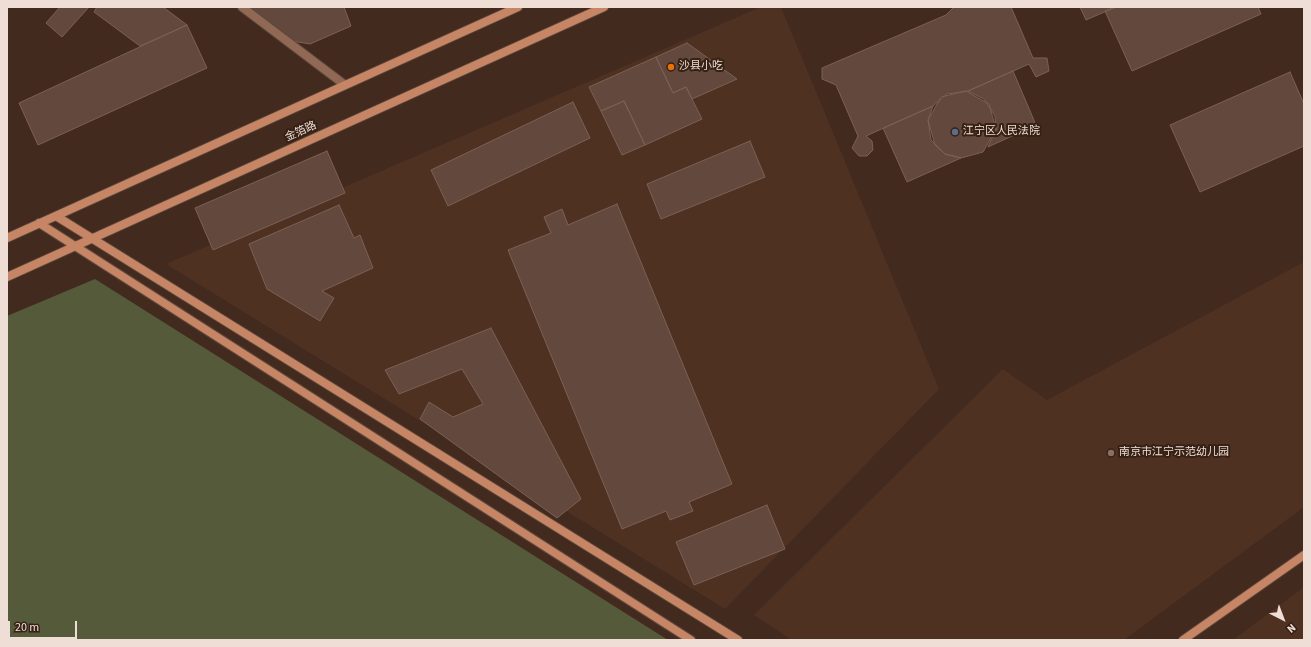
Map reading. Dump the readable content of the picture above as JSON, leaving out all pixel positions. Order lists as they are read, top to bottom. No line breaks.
{"streets":{"street":["金箔路"]},"places":["沙县小吃","江宁区人民法院","南京市江宁示范幼儿园"],"scale_bar":"20 m","north":"bottom right"}
